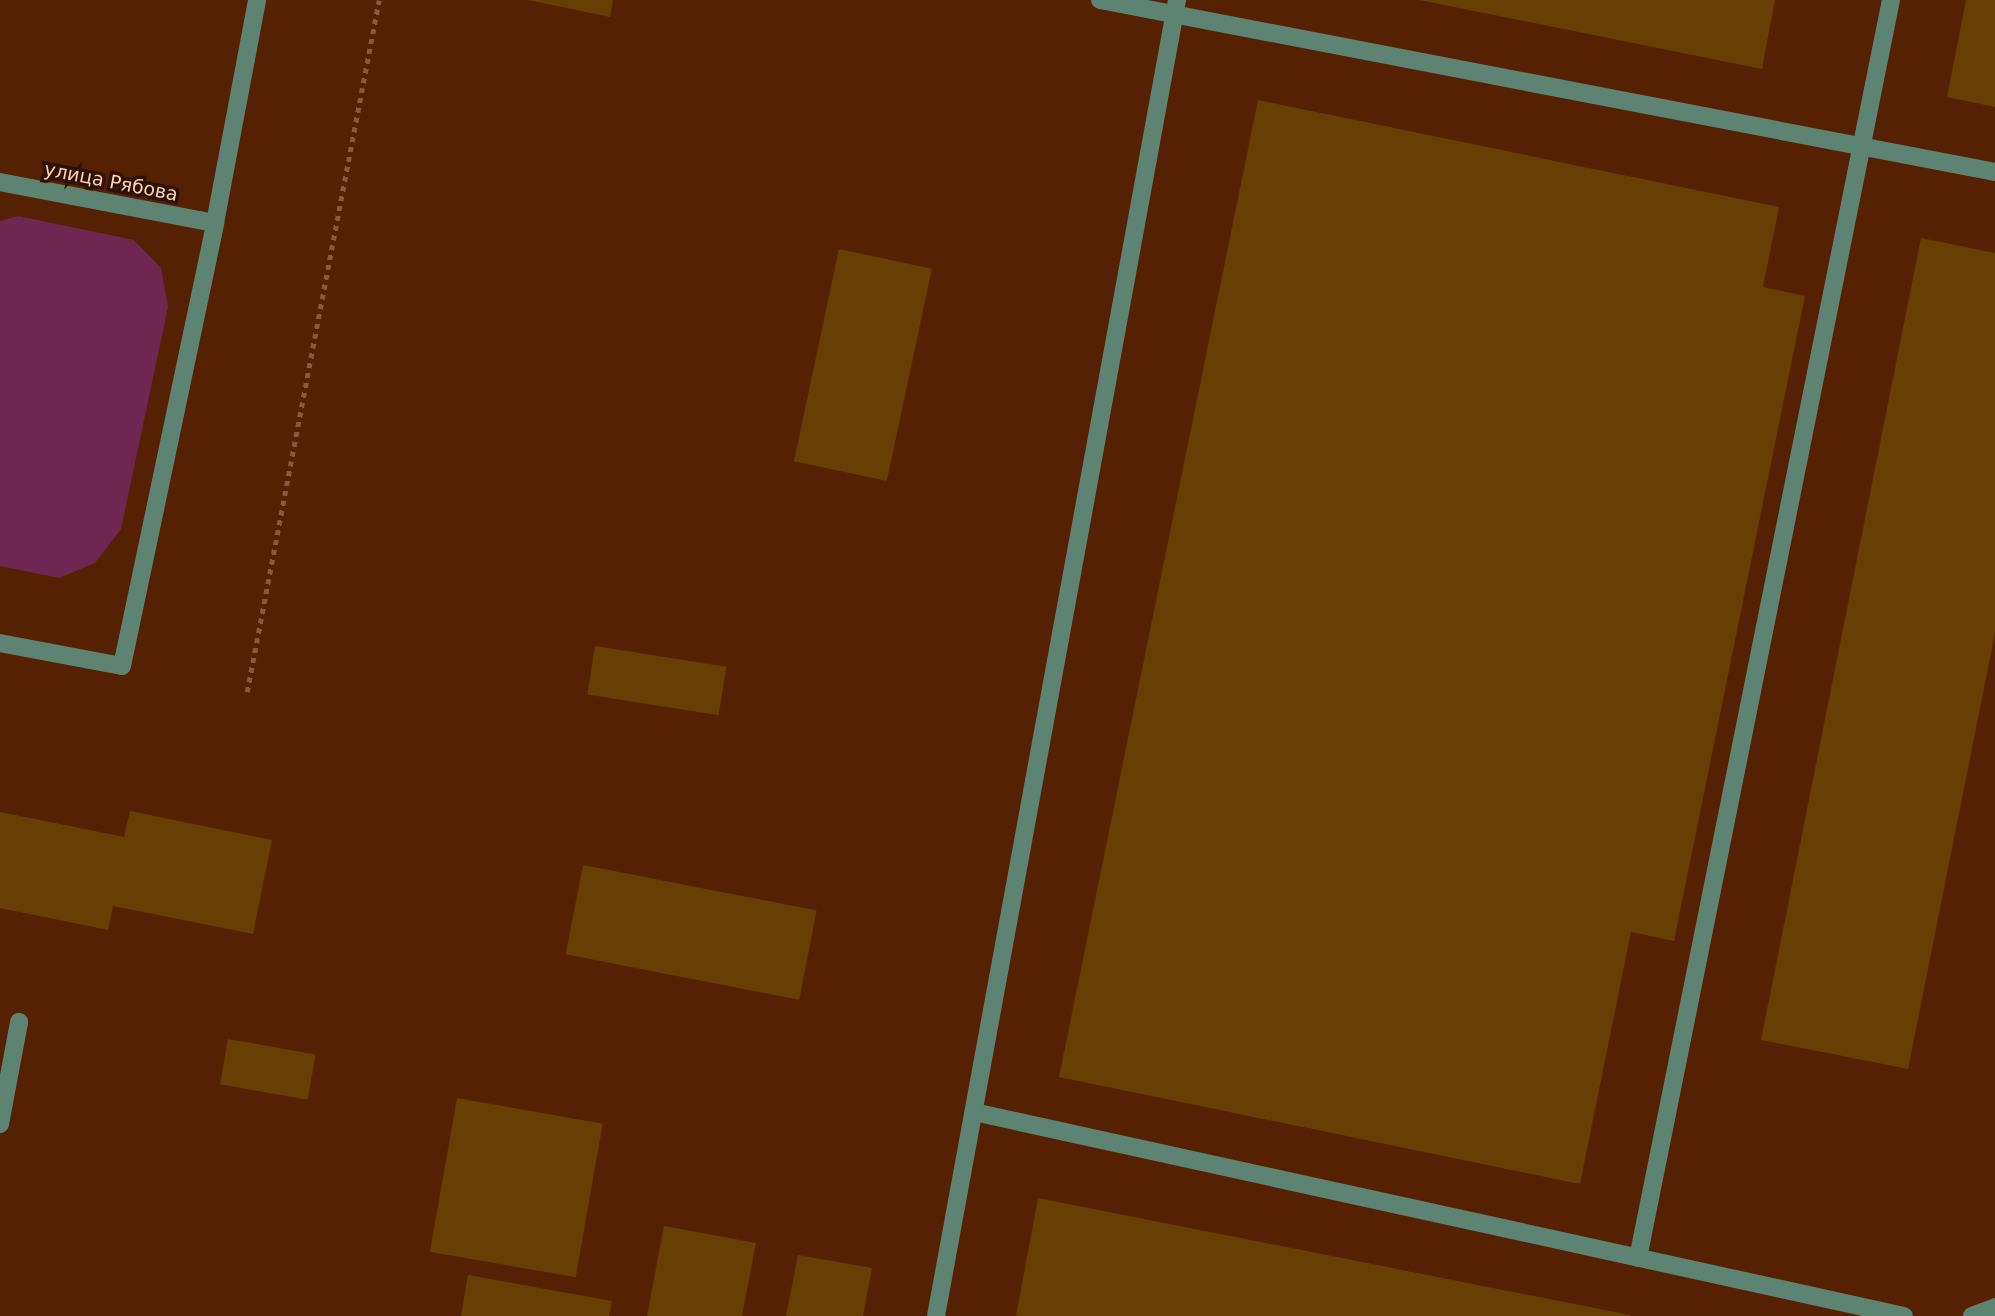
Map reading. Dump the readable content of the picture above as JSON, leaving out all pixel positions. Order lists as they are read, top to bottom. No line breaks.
{"streets":{"street":["улица Рябова"]}}
